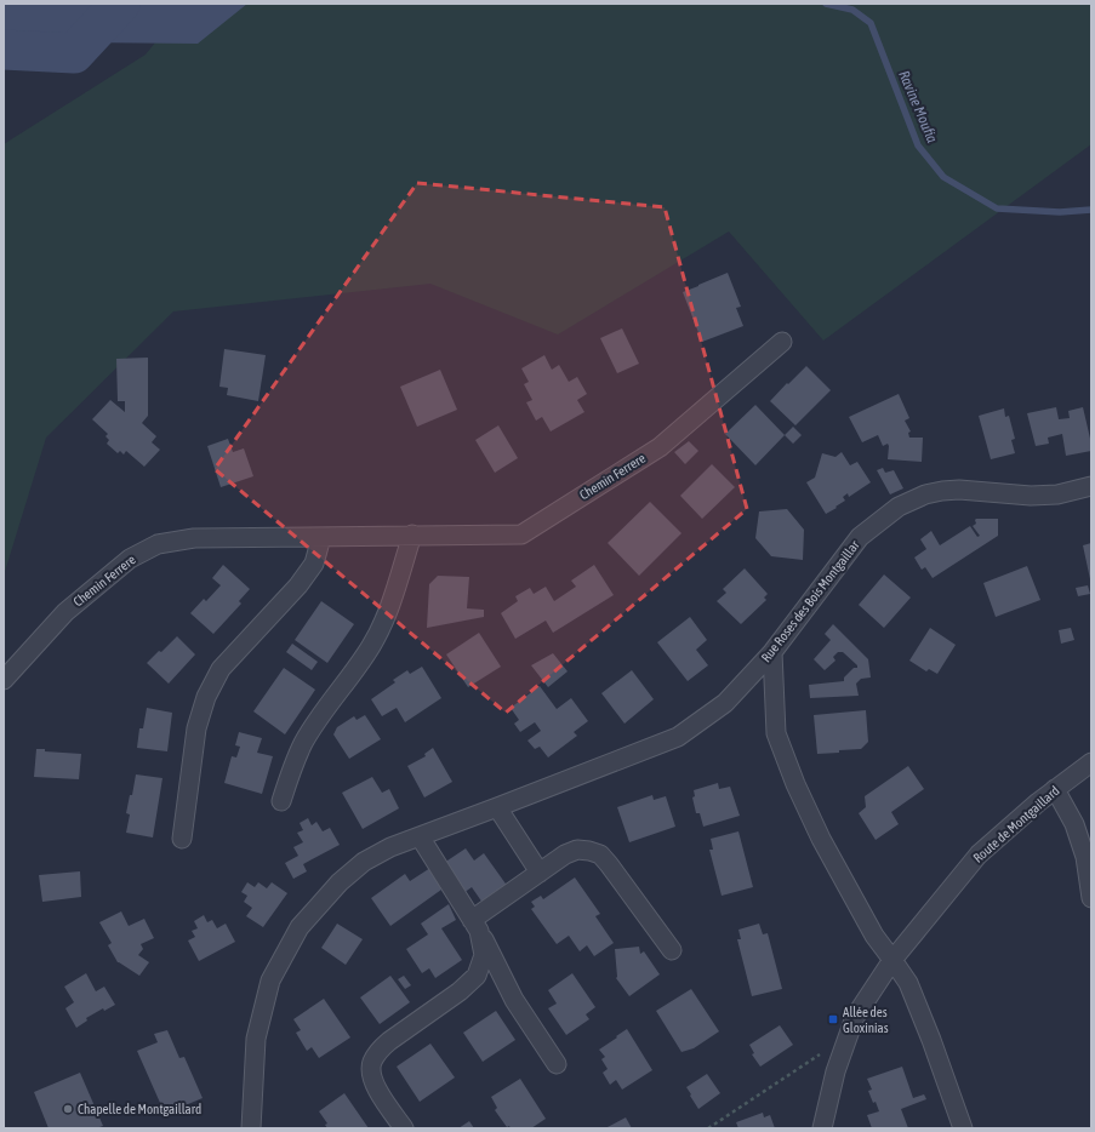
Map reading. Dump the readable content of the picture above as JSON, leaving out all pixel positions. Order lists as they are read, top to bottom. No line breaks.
{"streets":{"street":["Chemin Ferrere","Rue Roses des Bois Montgaillar","Route de Montgaillard"]},"water":["Ravine Moufia"],"places":{"transit":["Allée des Gloxinias"],"other":["Chapelle de Montgaillard"]}}
